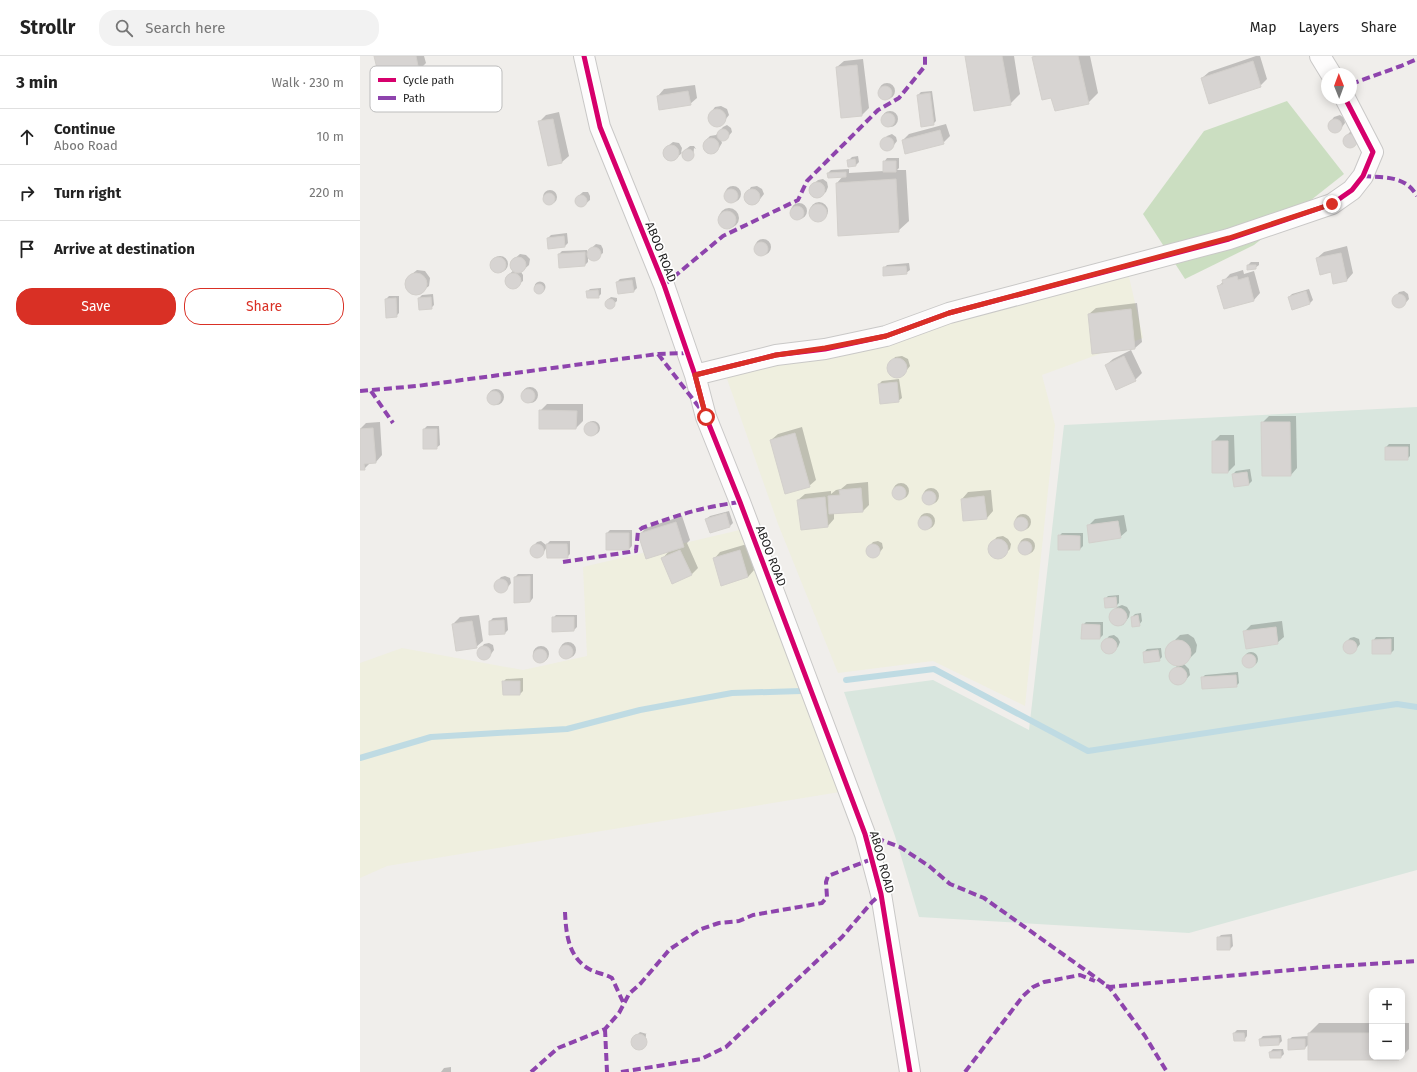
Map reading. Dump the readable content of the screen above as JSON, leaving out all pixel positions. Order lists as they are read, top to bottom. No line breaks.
{"streets":{"street":["ABOO ROAD"]},"legend":["Cycle path","Path"],"north":"top","page":{"header":"Strollr","search":"Search here","nav":["Map","Layers","Share"],"heading":["3 min","Walk · 230 m"],"list":[["Continue","Aboo Road","10 m"],["Turn right","220 m"],"Arrive at destination"],"buttons":["Save","Share"],"map_buttons":["+","−"]}}
